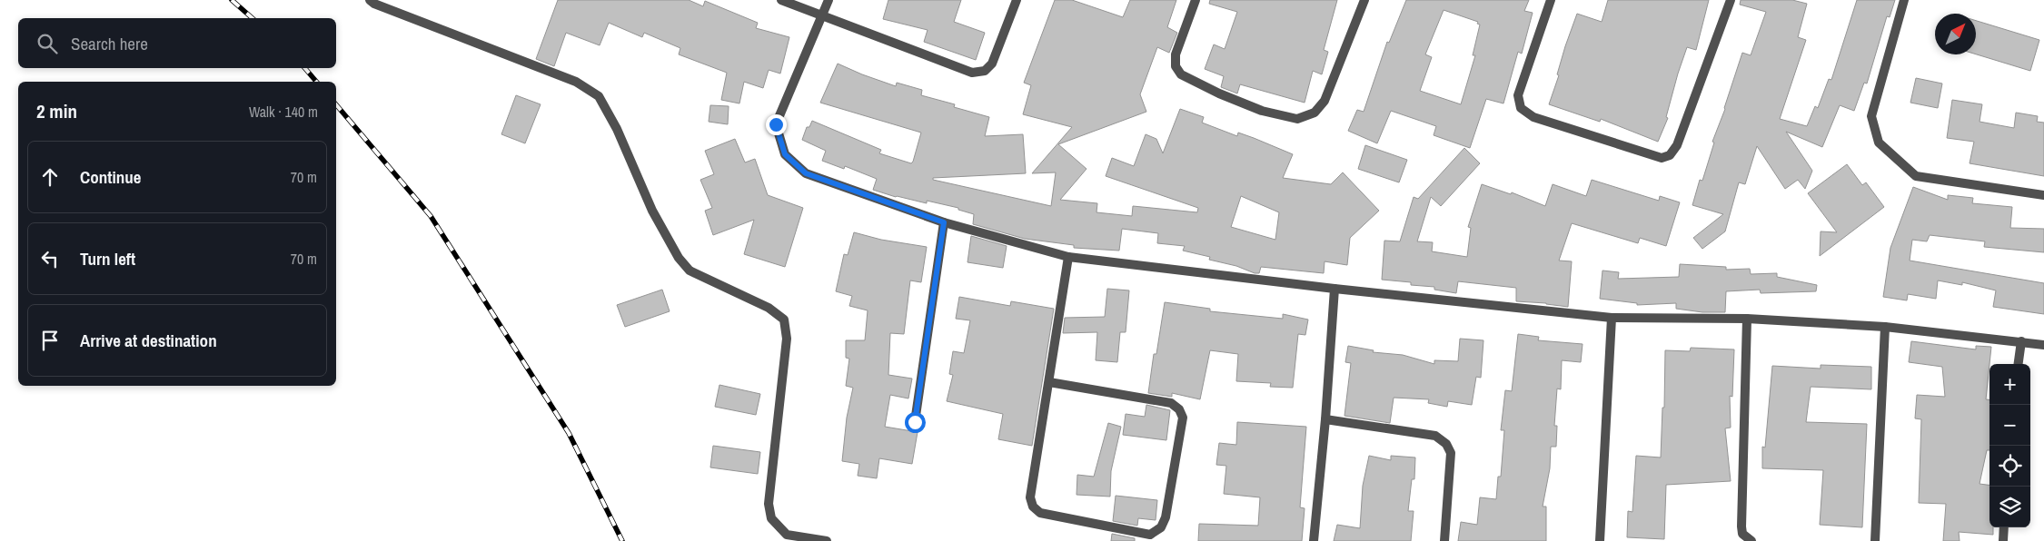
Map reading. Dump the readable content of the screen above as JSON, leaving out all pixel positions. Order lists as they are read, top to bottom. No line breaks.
{"north":"top right","page":{"search":"Search here","heading":["2 min","Walk · 140 m"],"list":[["Continue","70 m"],["Turn left","70 m"],"Arrive at destination"],"map_buttons":["+","−"]}}
